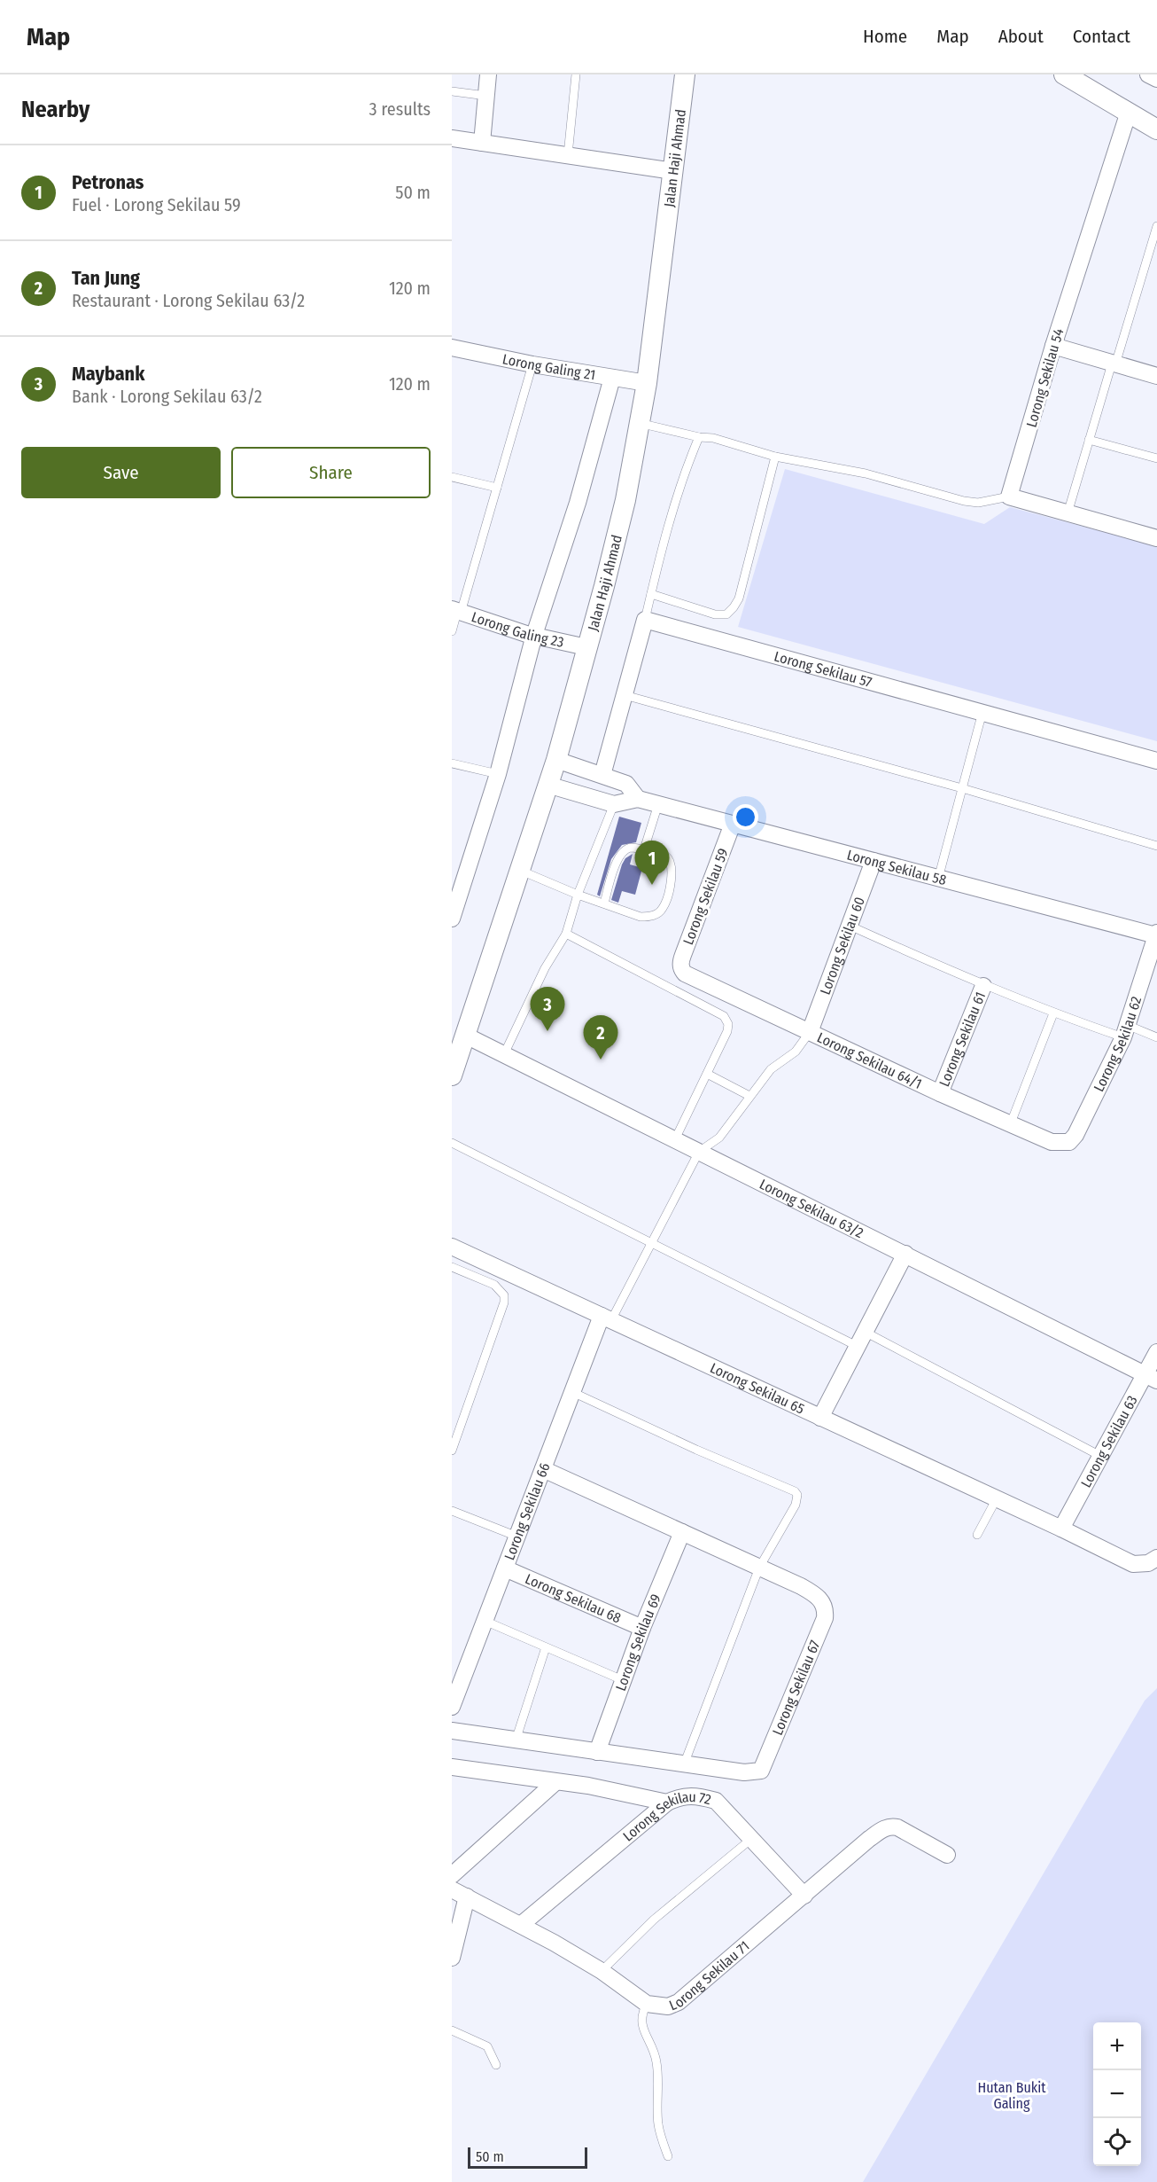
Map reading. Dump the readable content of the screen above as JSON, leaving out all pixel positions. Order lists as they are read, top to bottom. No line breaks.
{"streets":{"street":["Jalan Haji Ahmad","Lorong Galing 21","Lorong Sekilau 54","Lorong Galing 23","Lorong Sekilau 57","Lorong Sekilau 58","Lorong Sekilau 59","Lorong Sekilau 60","Lorong Sekilau 61","Lorong Sekilau 62","Lorong Sekilau 64/1","Lorong Sekilau 63/2","Lorong Sekilau 65","Lorong Sekilau 63","Lorong Sekilau 66","Lorong Sekilau 68","Lorong Sekilau 69","Lorong Sekilau 67","Lorong Sekilau 72","Lorong Sekilau 71"]},"crossings":[["Jalan Haji Ahmad","Lorong Galing 21"],["Jalan Haji Ahmad","Lorong Galing 23"],["Jalan Haji Ahmad","Lorong Sekilau 58"],["Jalan Haji Ahmad","Lorong Sekilau 63/2"],["Lorong Sekilau 58","Lorong Sekilau 59"],["Lorong Sekilau 58","Lorong Sekilau 60"],["Lorong Sekilau 58","Lorong Sekilau 62"],["Lorong Sekilau 59","Lorong Sekilau 64/1"],["Lorong Sekilau 60","Lorong Sekilau 64/1"],["Lorong Sekilau 61","Lorong Sekilau 64/1"],["Lorong Sekilau 62","Lorong Sekilau 64/1"],["Lorong Sekilau 63/2","Lorong Sekilau 63"],["Lorong Sekilau 65","Lorong Sekilau 63"],["Lorong Sekilau 65","Lorong Sekilau 66"],["Lorong Sekilau 66","Lorong Sekilau 68"],["Lorong Sekilau 66","Lorong Sekilau 67"],["Lorong Sekilau 68","Lorong Sekilau 69"],["Lorong Sekilau 69","Lorong Sekilau 67"],["Lorong Sekilau 72","Lorong Sekilau 71"]],"parks":["Hutan Bukit Galing"],"scale_bar":"50 m","page":{"header":"Map","nav":["Home","Map","About","Contact"],"heading":["Nearby","3 results"],"list":[{"mark":"1","name":"Petronas","note":"Fuel · Lorong Sekilau 59","value":"50 m"},{"mark":"2","name":"Tan Jung","note":"Restaurant · Lorong Sekilau 63/2","value":"120 m"},{"mark":"3","name":"Maybank","note":"Bank · Lorong Sekilau 63/2","value":"120 m"}],"buttons":["Save","Share"],"pins":["1","3","2"],"map_buttons":["+","−"],"scale":"50 m"}}
